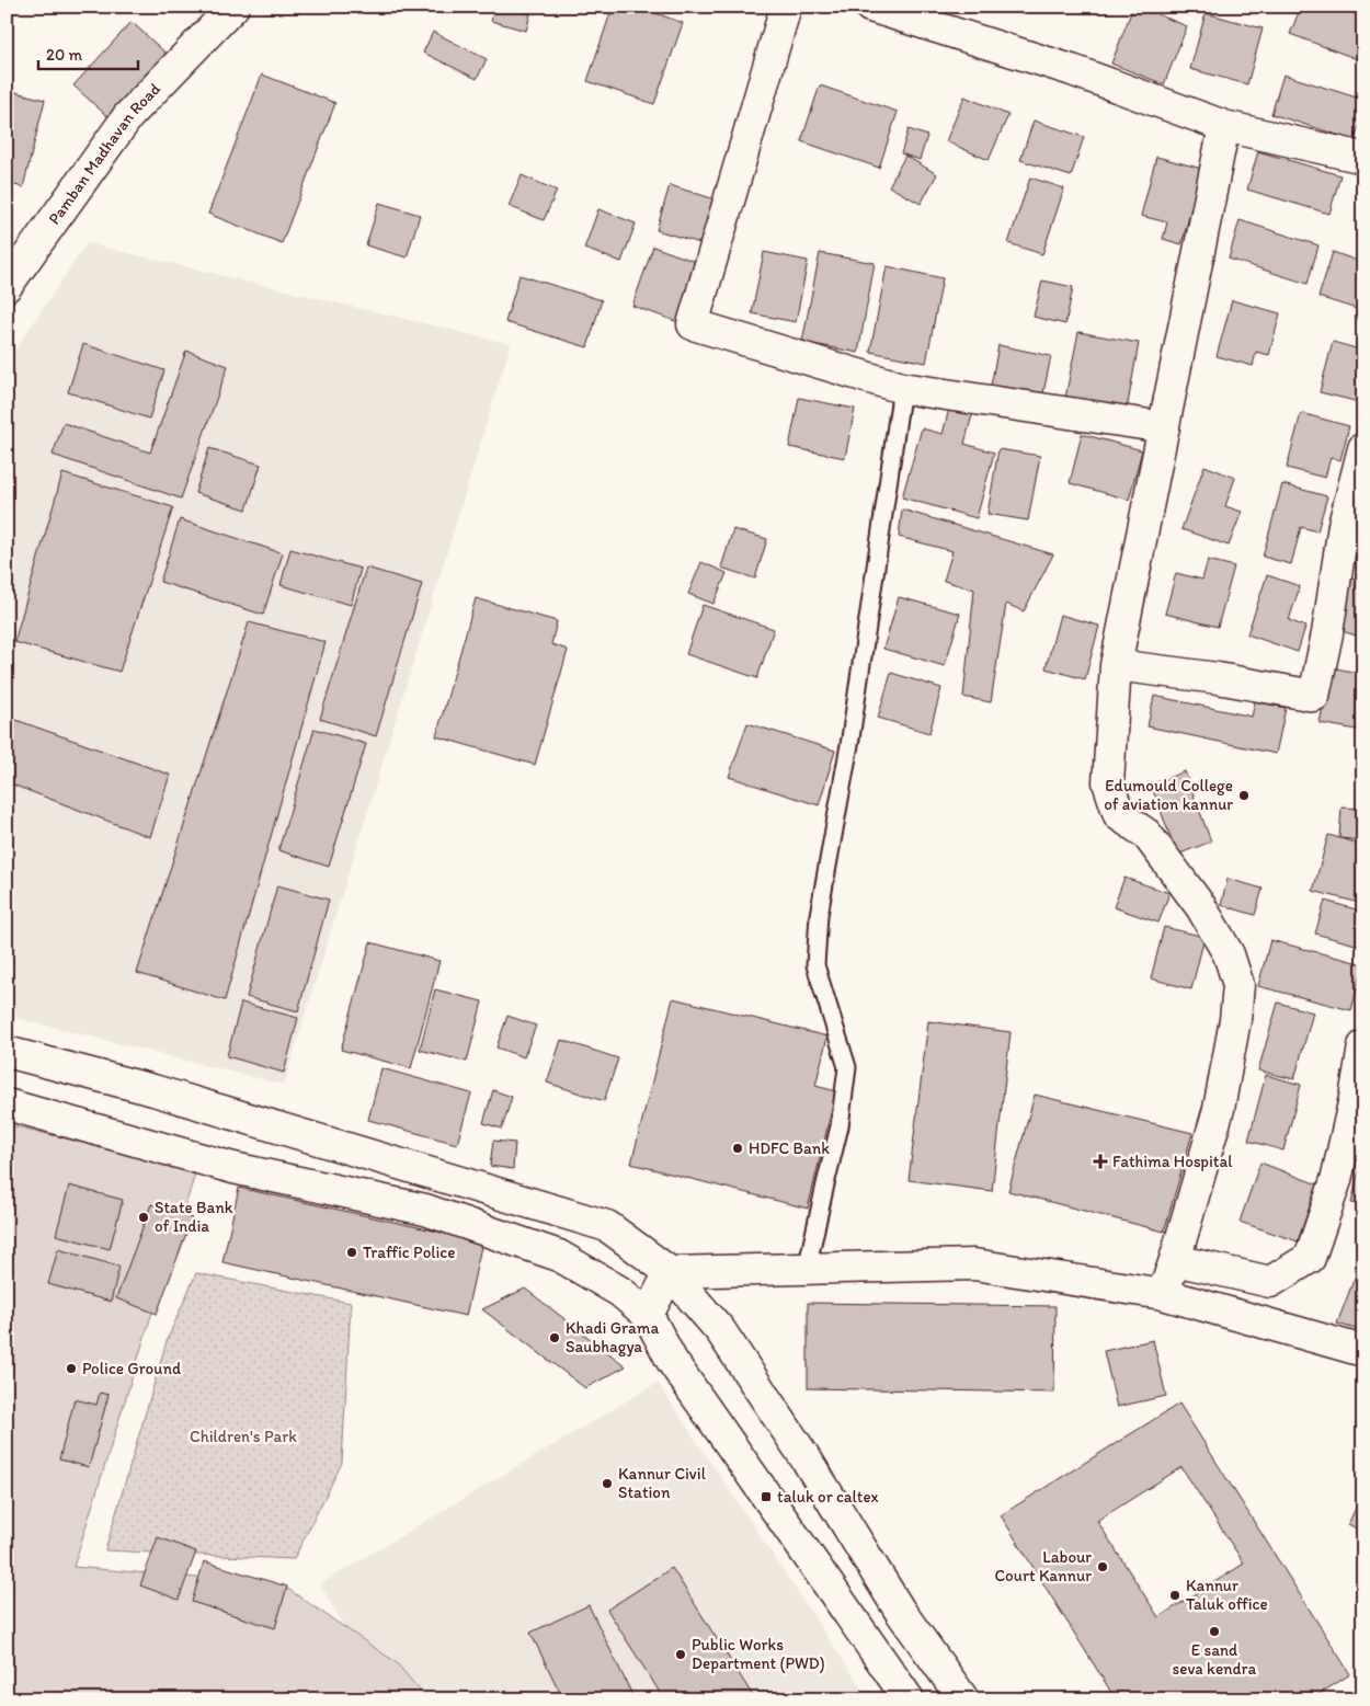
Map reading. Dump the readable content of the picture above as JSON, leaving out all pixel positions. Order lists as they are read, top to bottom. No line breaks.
{"streets":{"street":["Pamban Madhavan Road"]},"parks":["Children's Park"],"places":{"other":["Edumould College of aviation kannur","HDFC Bank","State Bank of India","Traffic Police","Khadi Grama Saubhagya","Police Ground","Kannur Civil Station","Labour Court Kannur","Kannur Taluk office","E sand seva kendra","Public Works Department (PWD)"],"health":["Fathima Hospital"],"transit":["taluk or caltex"]},"scale_bar":"20 m"}
